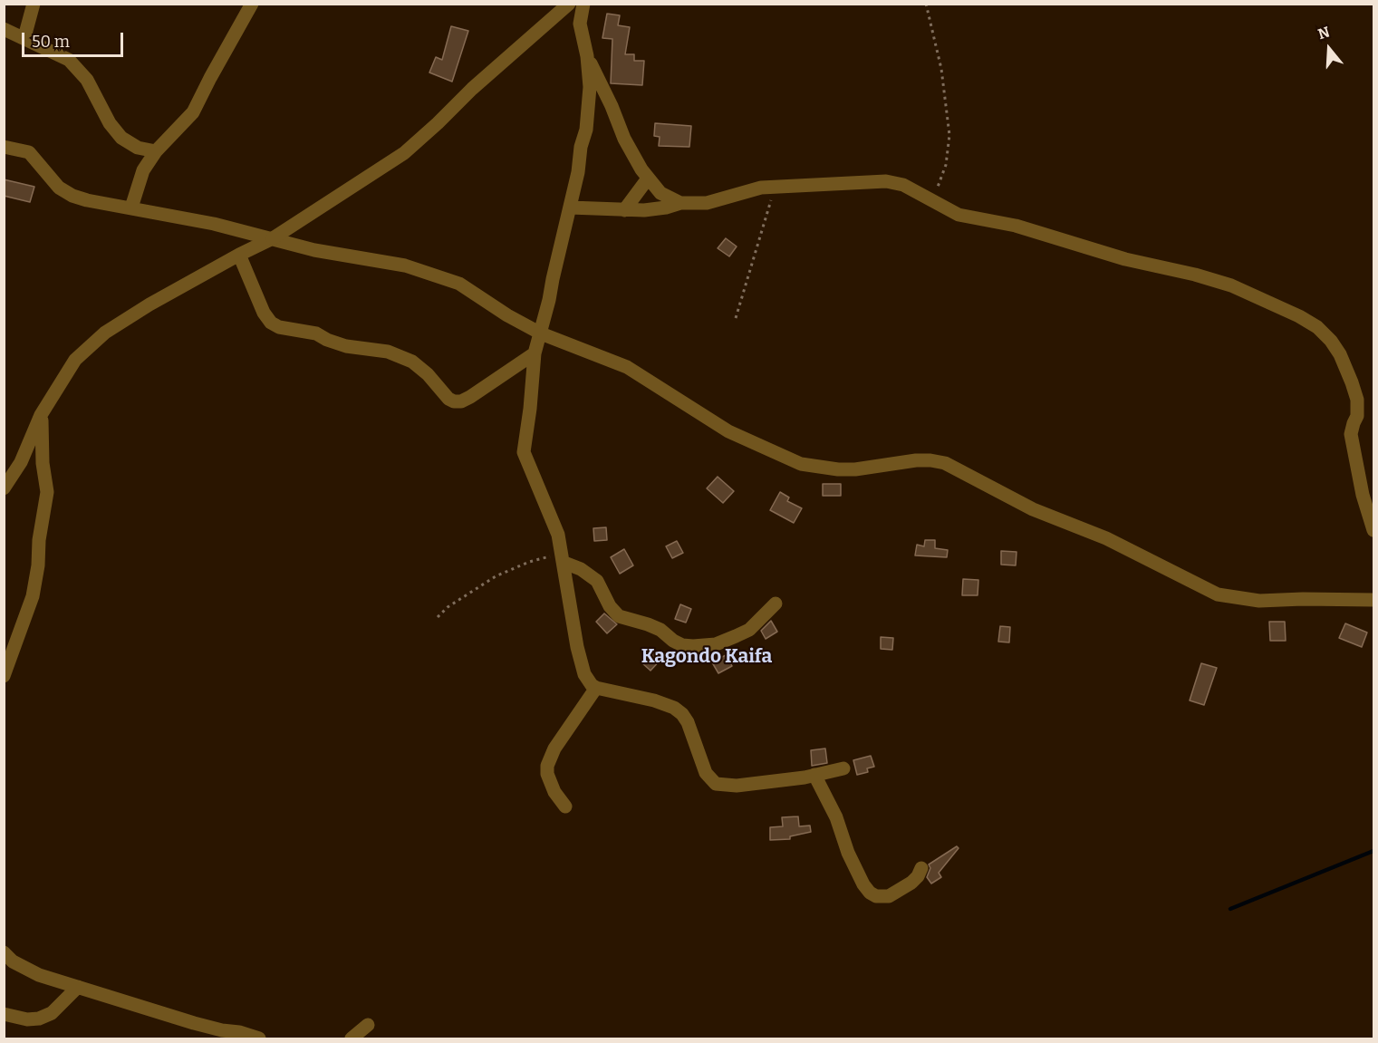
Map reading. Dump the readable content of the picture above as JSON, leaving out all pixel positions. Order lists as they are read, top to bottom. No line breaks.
{"districts":["Kagondo Kaifa"],"scale_bar":"50 m","north":"top"}
